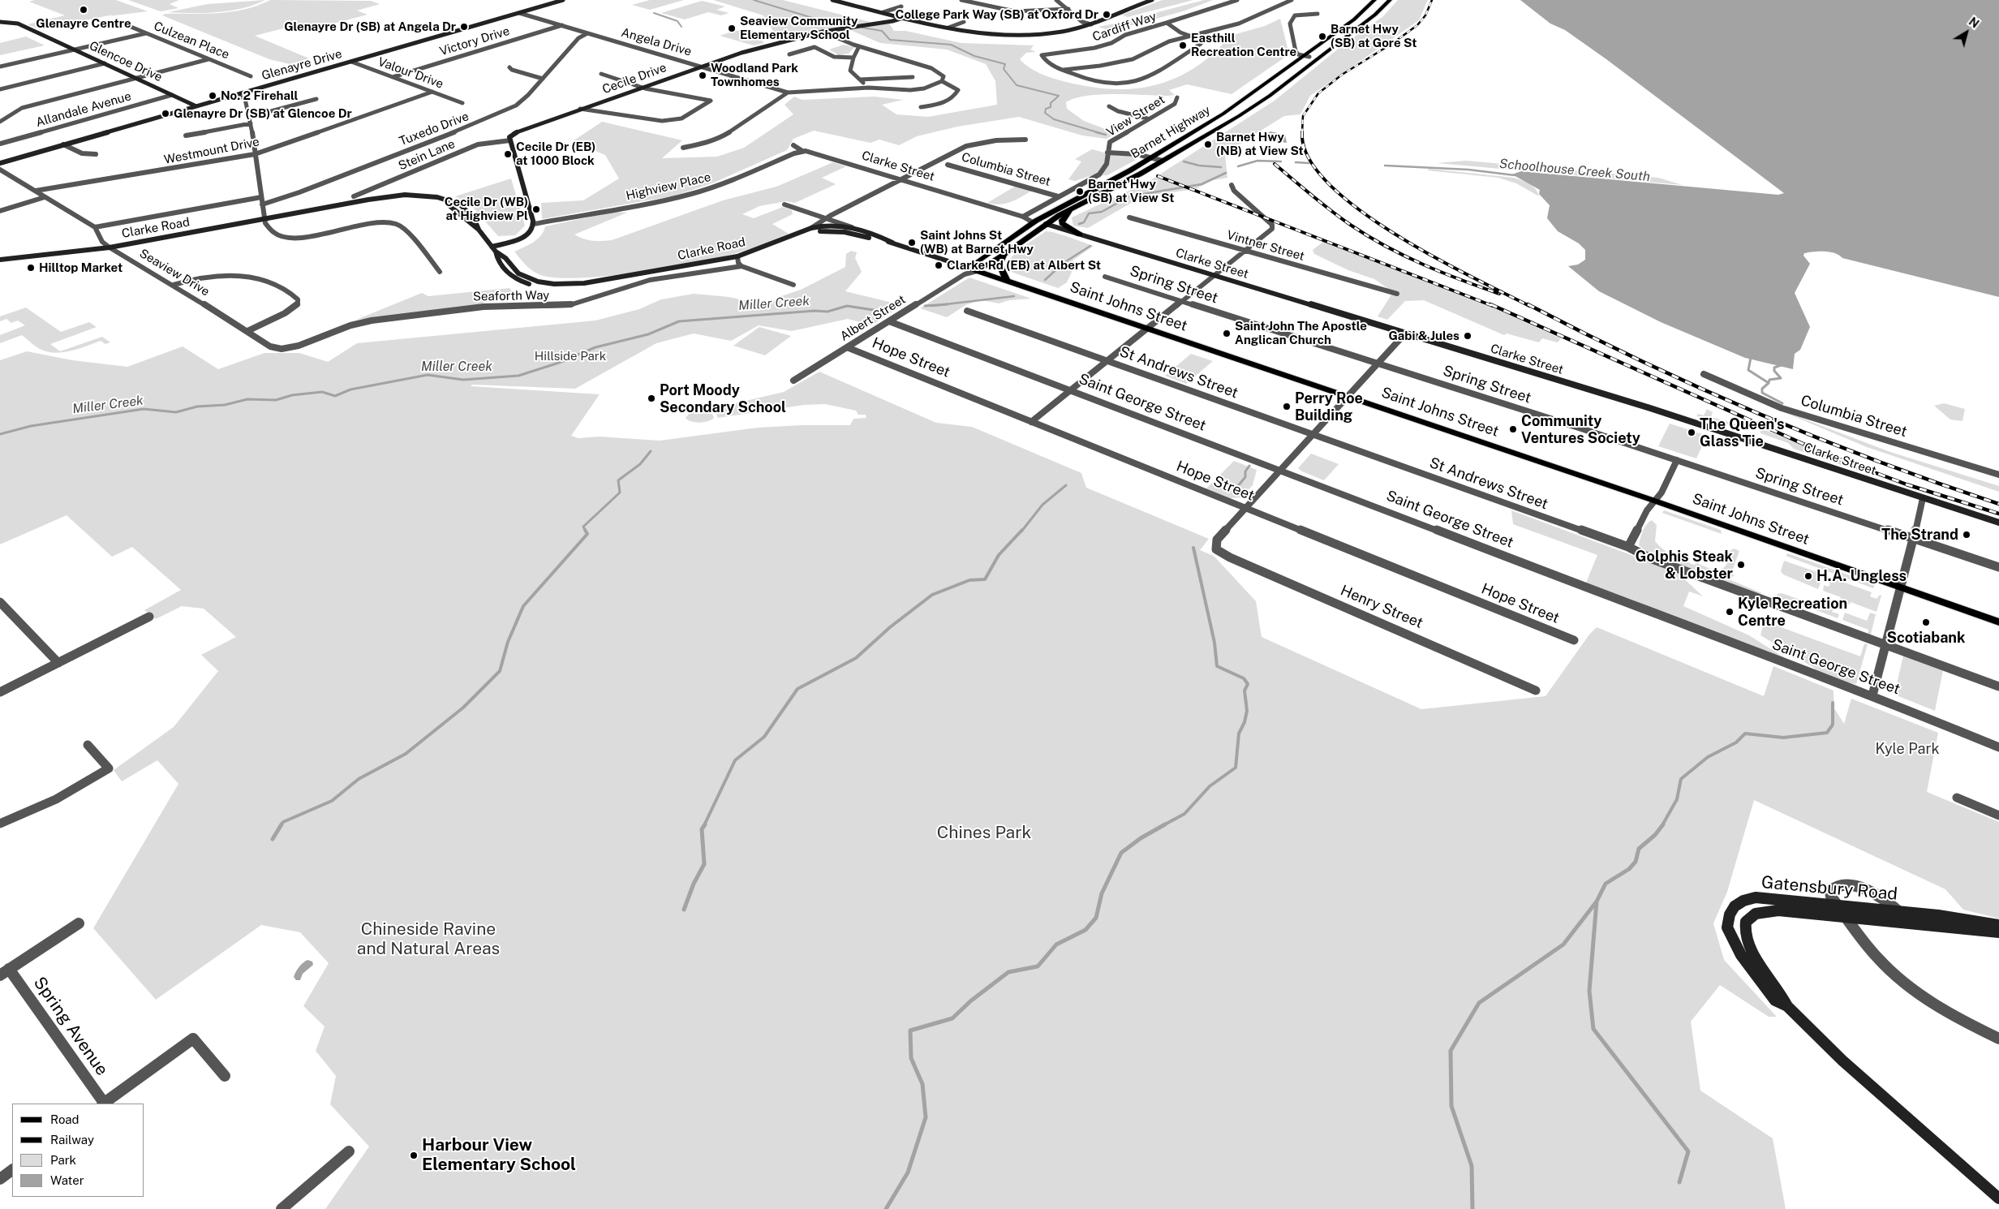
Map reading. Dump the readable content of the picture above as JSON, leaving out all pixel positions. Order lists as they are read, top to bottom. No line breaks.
{"streets":{"main road":["Barnet Highway","Saint Johns Street"],"street":["Cardiff Way","Culzean Place","Victory Drive","Angela Drive","Glencoe Drive","Glenayre Drive","Valour Drive","Cecile Drive","Allandale Avenue","View Street","Tuxedo Drive","Westmount Drive","Stein Lane","Clarke Street","Columbia Street","Highview Place","Clarke Road","Vintner Street","Seaview Drive","Spring Street","Seaforth Way","Albert Street","Hope Street","St Andrews Street","Saint George Street","Henry Street","Gatensbury Road","Spring Avenue"]},"crossings":[["Victory Drive","Angela Drive"],["Victory Drive","Valour Drive"],["Angela Drive","Glenayre Drive"],["Angela Drive","Cecile Drive"],["Angela Drive","Tuxedo Drive"],["Glencoe Drive","Glenayre Drive"],["Glencoe Drive","Allandale Avenue"],["Glenayre Drive","Valour Drive"],["Valour Drive","Westmount Drive"],["Cecile Drive","Stein Lane"],["View Street","Barnet Highway"],["View Street","Clarke Street"],["View Street","Columbia Street"],["Barnet Highway","Clarke Street"],["Barnet Highway","Saint Johns Street"],["Barnet Highway","Albert Street"],["Westmount Drive","Seaview Drive"],["Clarke Street","Highview Place"],["Clarke Road","Seaview Drive"],["Clarke Road","Saint Johns Street"],["Seaview Drive","Seaforth Way"],["Saint Johns Street","Albert Street"],["Albert Street","Hope Street"],["Albert Street","Saint George Street"],["Hope Street","Henry Street"]],"water":["Schoolhouse Creek South","Miller Creek"],"parks":["Hillside Park","Kyle Park","Chines Park","Chineside Ravine and Natural Areas"],"places":["Glenayre Centre","College Park Way (SB) at Oxford Dr","Glenayre Dr (SB) at Angela Dr","Seaview Community Elementary School","Barnet Hwy (SB) at Gore St","Easthill Recreation Centre","Woodland Park Townhomes","No. 2 Firehall","Glenayre Dr (SB) at Glencoe Dr","Barnet Hwy (NB) at View St","Cecile Dr (EB) at 1000 Block","Barnet Hwy (SB) at View St","Cecile Dr (WB) at Highview Pl","Saint Johns St (WB) at Barnet Hwy","Clarke Rd (EB) at Albert St","Hilltop Market","Saint John The Apostle Anglican Church","Gabi & Jules","Port Moody Secondary School","Perry Roe Building","Community Ventures Society","The Queen's Glass Tie","The Strand","Golphis Steak & Lobster","H.A. Ungless","Kyle Recreation Centre","Scotiabank","Harbour View Elementary School"],"legend":["Road","Railway","Park","Water"],"north":"top right"}
